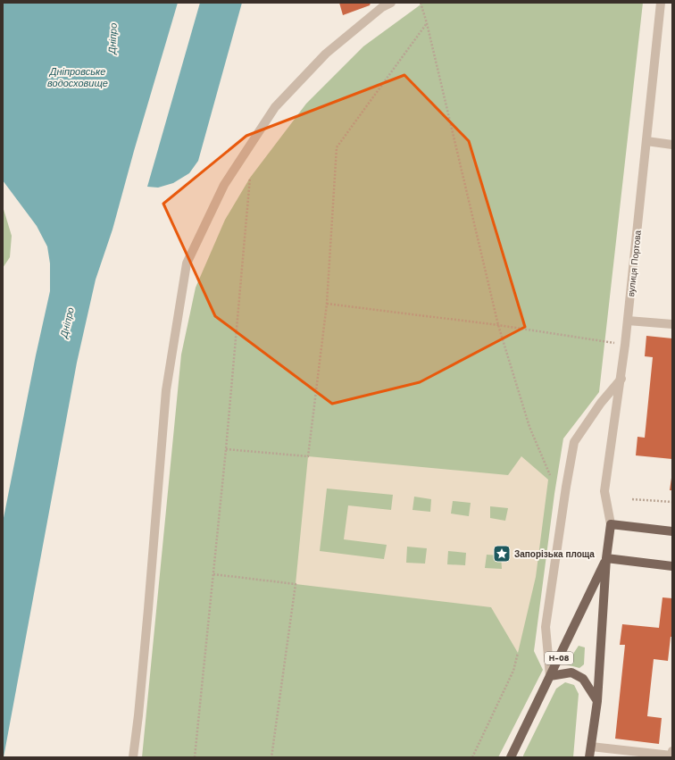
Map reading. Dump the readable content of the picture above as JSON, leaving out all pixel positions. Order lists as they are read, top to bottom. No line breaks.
{"streets":{"main road":["Н-08"],"street":["вулиця Портова"]},"crossings":[["вулиця Портова","Н-08"]],"water":["Дніпро","Дніпровське водосховище"],"places":{"place":["Запорізька площа"]}}
